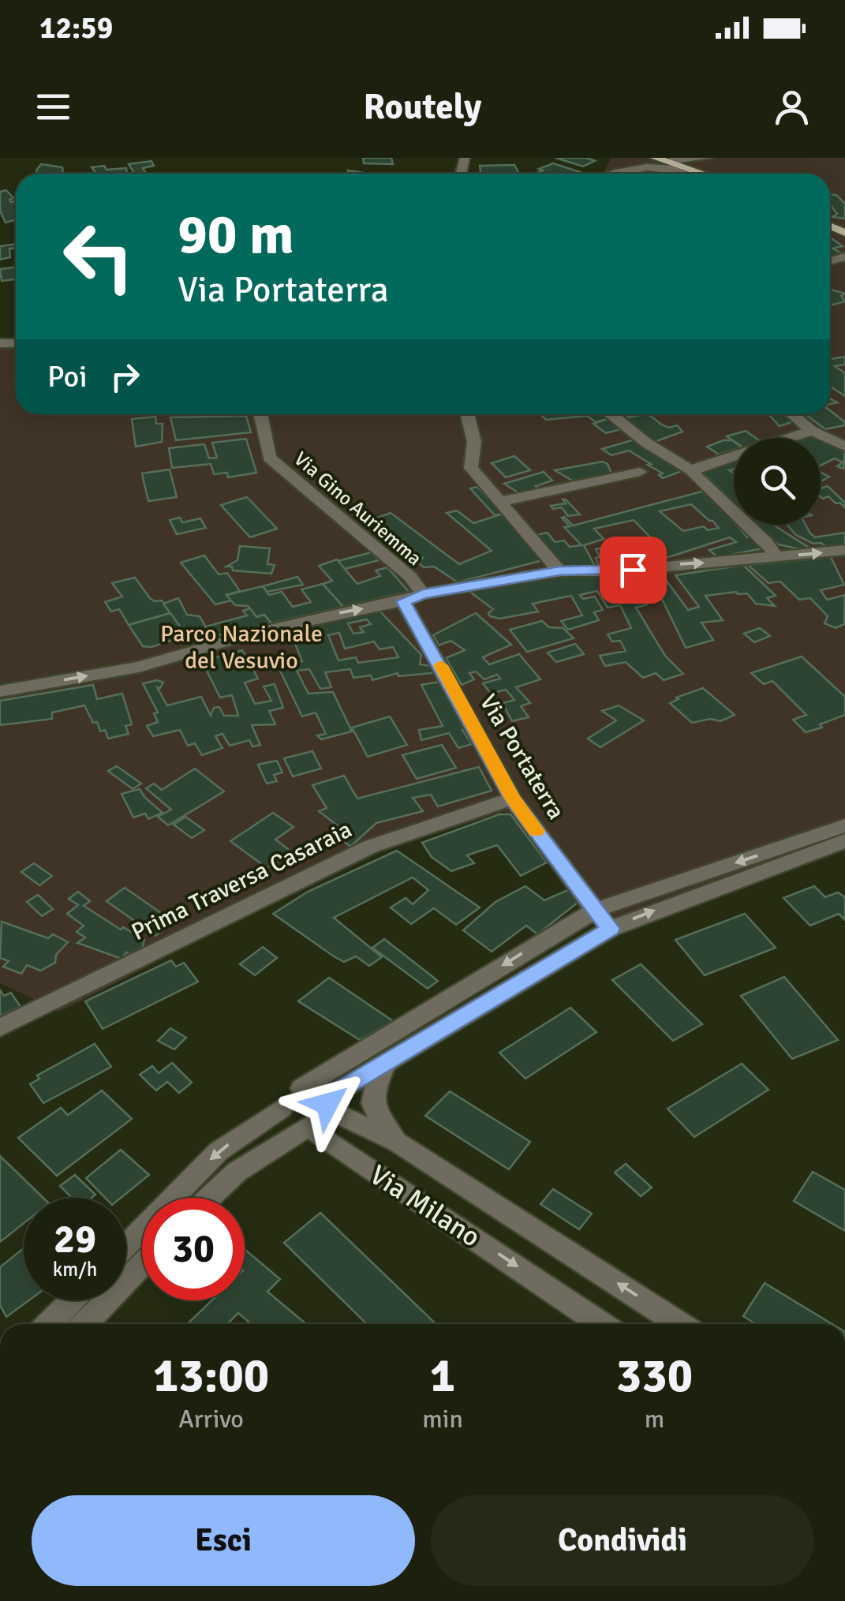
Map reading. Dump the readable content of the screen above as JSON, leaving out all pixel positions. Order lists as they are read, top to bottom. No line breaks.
{"streets":{"street":["Via Gino Auriemma","Via Portaterra","Prima Traversa Casaraia","Via Milano"]},"crossings":[["Via Portaterra","Prima Traversa Casaraia"]],"parks":["Parco Nazionale del Vesuvio"],"page":{"status":"12:59","header":"Routely","turn":["90 m","Via Portaterra"],"then":"Poi","speed":"29 km/h","limit":"30","eta":["13:00","Arrivo","1","min","330","m"],"buttons":["Esci","Condividi"]}}
